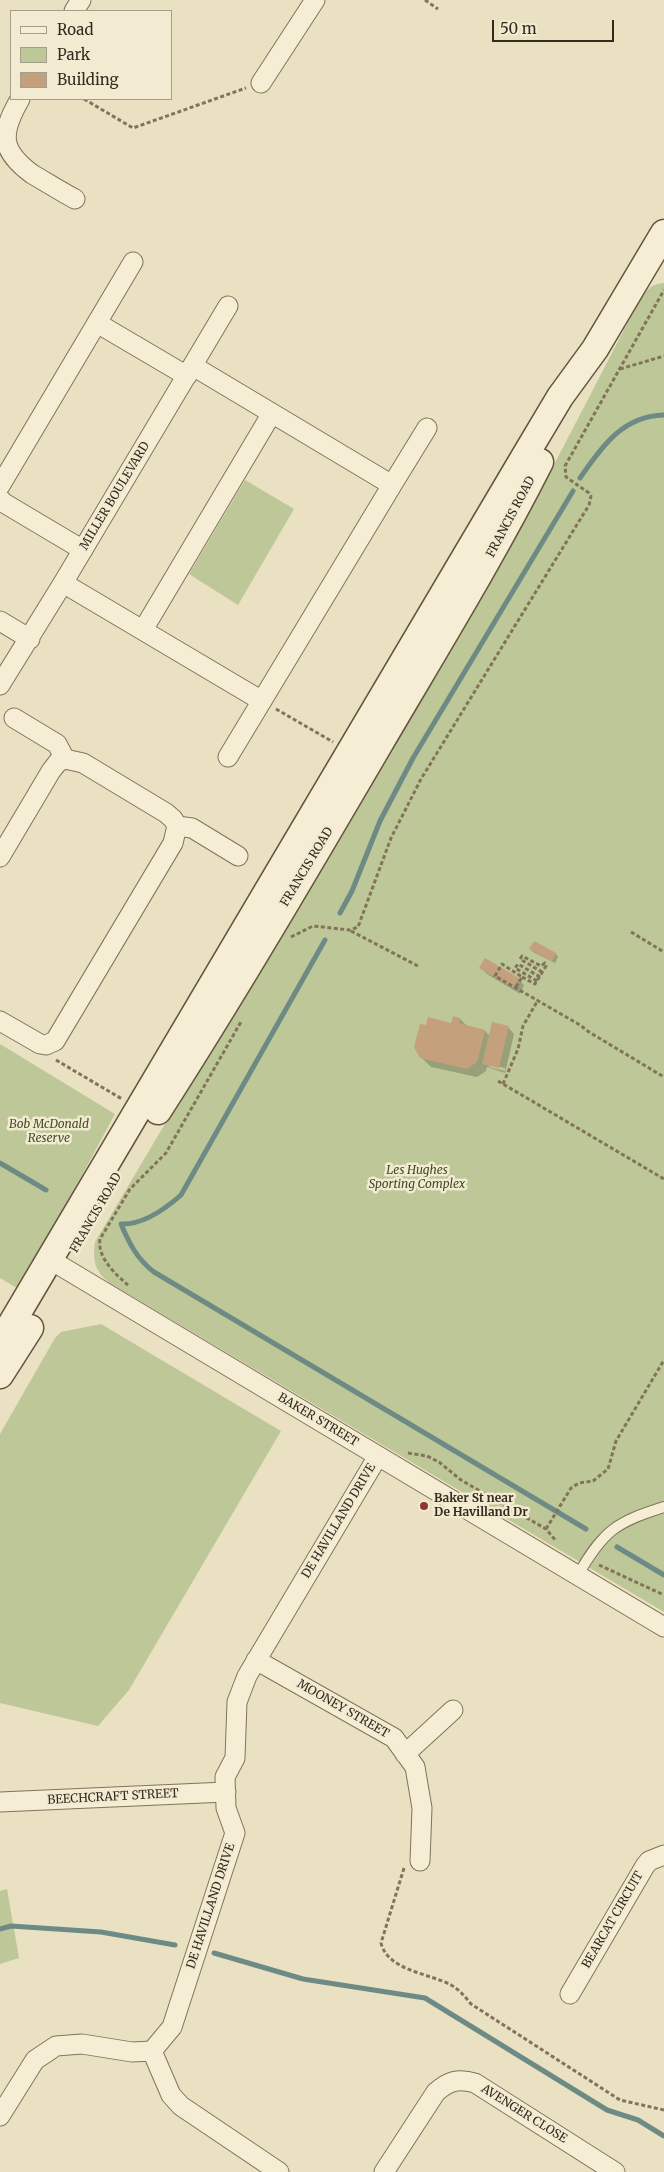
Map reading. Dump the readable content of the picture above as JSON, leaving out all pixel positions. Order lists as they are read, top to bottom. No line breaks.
{"streets":{"main road":["FRANCIS ROAD"],"street":["MILLER BOULEVARD","BAKER STREET","DE HAVILLAND DRIVE","MOONEY STREET","BEECHCRAFT STREET","BEARCAT CIRCUIT","AVENGER CLOSE"]},"crossings":[["FRANCIS ROAD","BAKER STREET"],["BAKER STREET","DE HAVILLAND DRIVE"],["DE HAVILLAND DRIVE","MOONEY STREET"],["DE HAVILLAND DRIVE","BEECHCRAFT STREET"]],"parks":["Bob McDonald Reserve","Les Hughes Sporting Complex"],"places":["Baker St near De Havilland Dr"],"legend":["Road","Park","Building"],"scale_bar":"50 m"}
